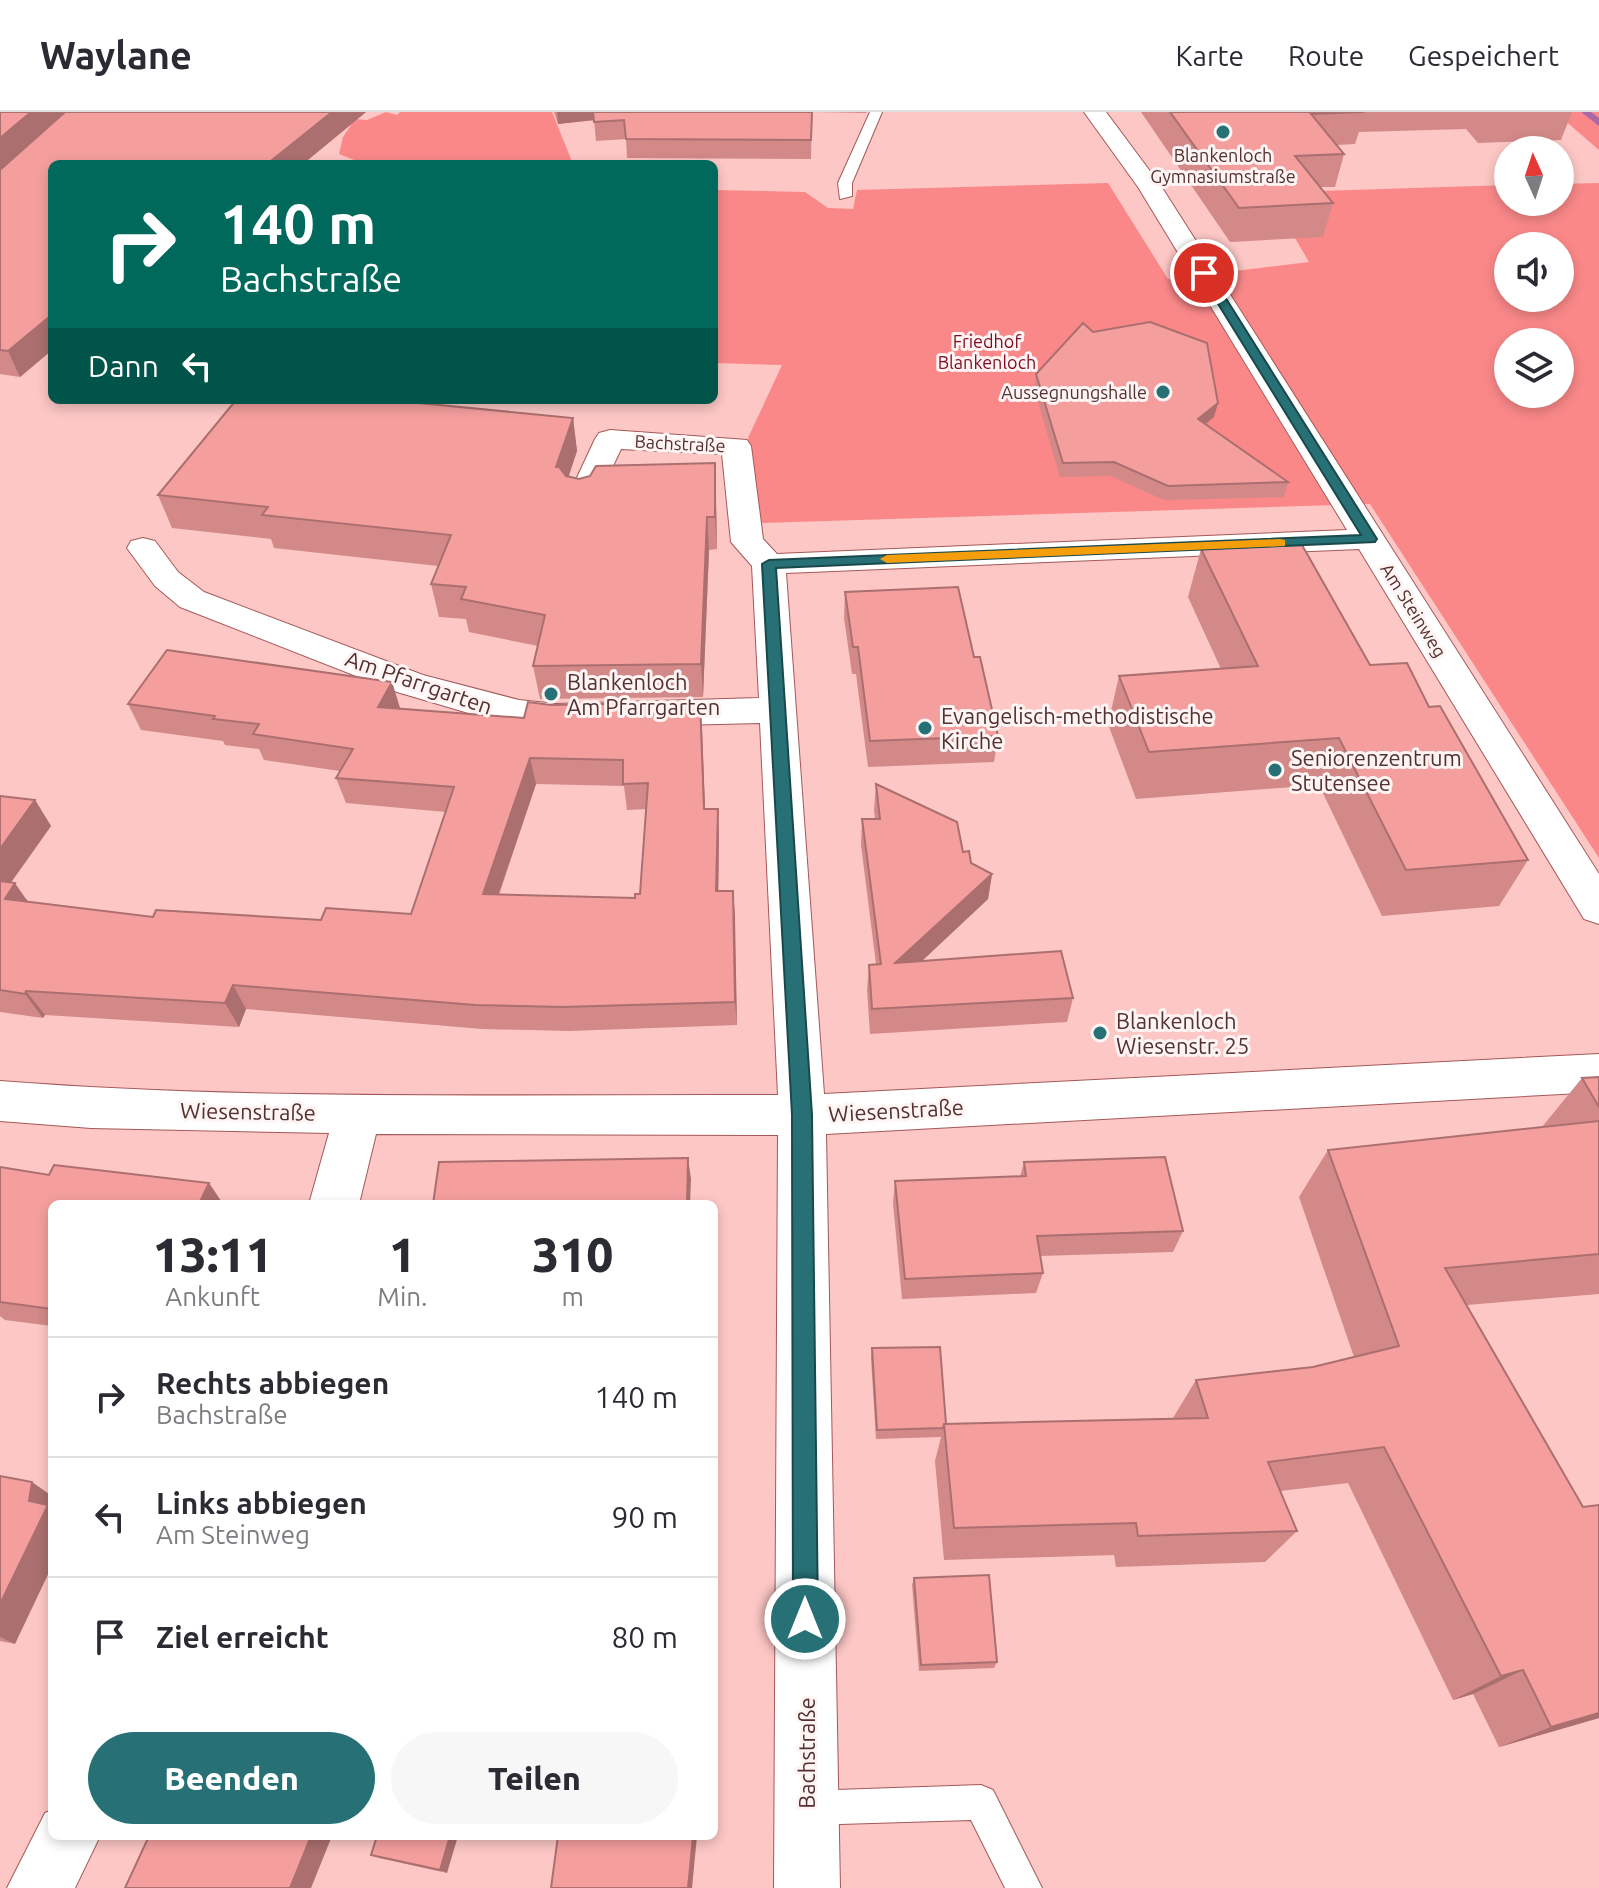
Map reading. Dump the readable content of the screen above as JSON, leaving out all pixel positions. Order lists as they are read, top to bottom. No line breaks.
{"streets":{"street":["Bachstraße","Am Steinweg","Am Pfarrgarten","Wiesenstraße"]},"crossings":[["Bachstraße","Am Pfarrgarten"],["Bachstraße","Wiesenstraße"]],"parks":["Friedhof Blankenloch"],"places":["Blankenloch Gymnasiumstraße","Aussegnungshalle","Blankenloch Am Pfarrgarten","Evangelisch-methodistische Kirche","Seniorenzentrum Stutensee","Blankenloch Wiesenstr. 25"],"north":"top","page":{"header":"Waylane","nav":["Karte","Route","Gespeichert"],"turn":["140 m","Bachstraße"],"then":"Dann","eta":["13:11","Ankunft","1","Min.","310","m"],"list":[{"name":"Rechts abbiegen","note":"Bachstraße","value":"140 m"},{"name":"Links abbiegen","note":"Am Steinweg","value":"90 m"},{"name":"Ziel erreicht","value":"80 m"}],"buttons":["Beenden","Teilen"]}}
